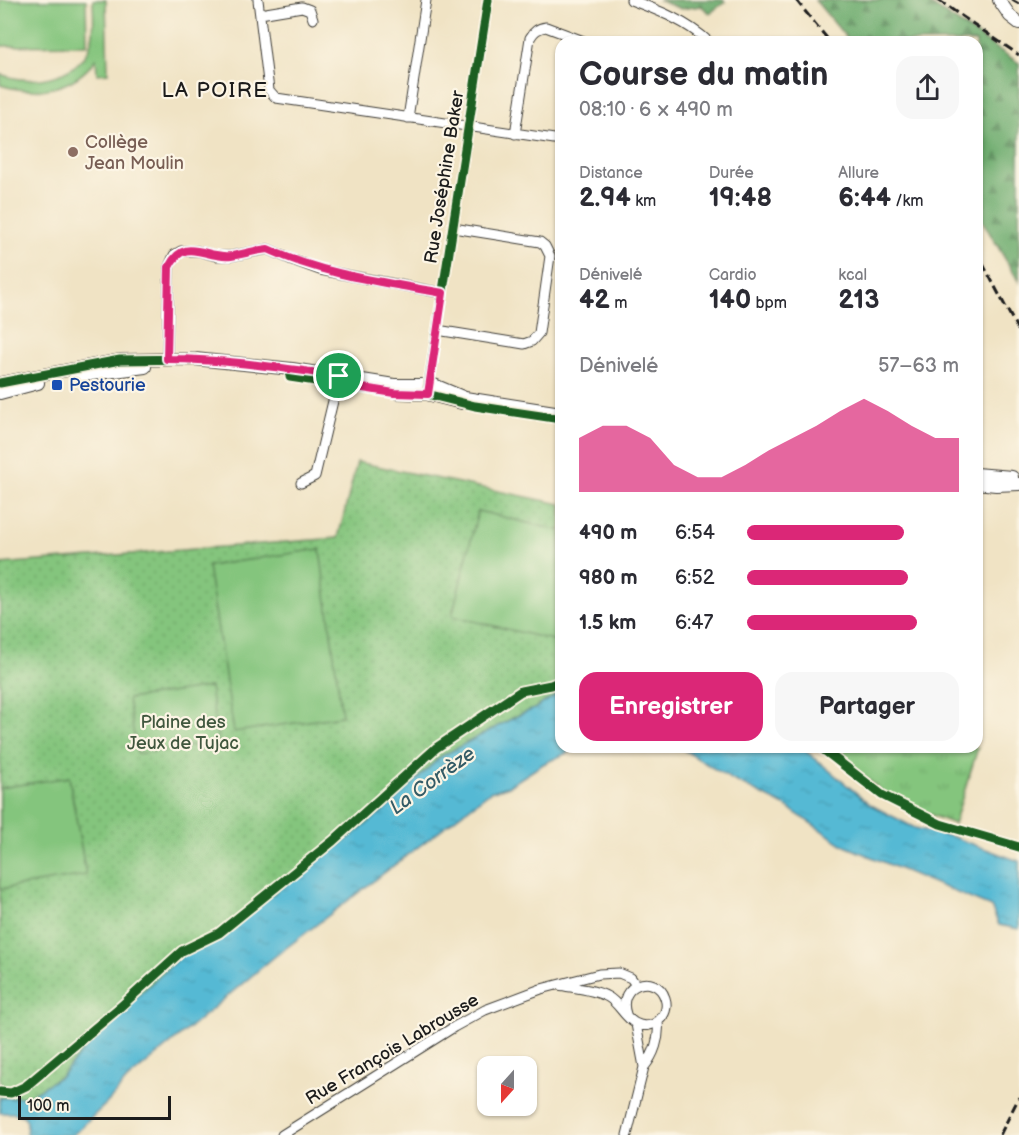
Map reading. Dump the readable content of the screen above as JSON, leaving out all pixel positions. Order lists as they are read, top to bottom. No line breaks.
{"streets":{"street":["Rue Joséphine Baker","Rue François Labrousse"]},"districts":["LA POIRE"],"water":["La Corrèze"],"parks":["Plaine des Jeux de Tujac"],"places":{"other":["Collège Jean Moulin"],"transit":["Pestourie"]},"scale_bar":"100 m","north":"bottom","page":{"heading":["Course du matin","08:10 · 6 × 490 m"],"stats":[["Distance","2.94 km"],["Durée","19:48"],["Allure","6:44 /km"],["Dénivelé","42 m"],["Cardio","140 bpm"],["kcal","213"]],"chart":["Dénivelé","57–63 m"],"list":[{"name":"490 m","note":"6:54"},{"name":"980 m","note":"6:52"},{"name":"1.5 km","note":"6:47"}],"buttons":["Enregistrer","Partager"],"scale":"100 m"}}
